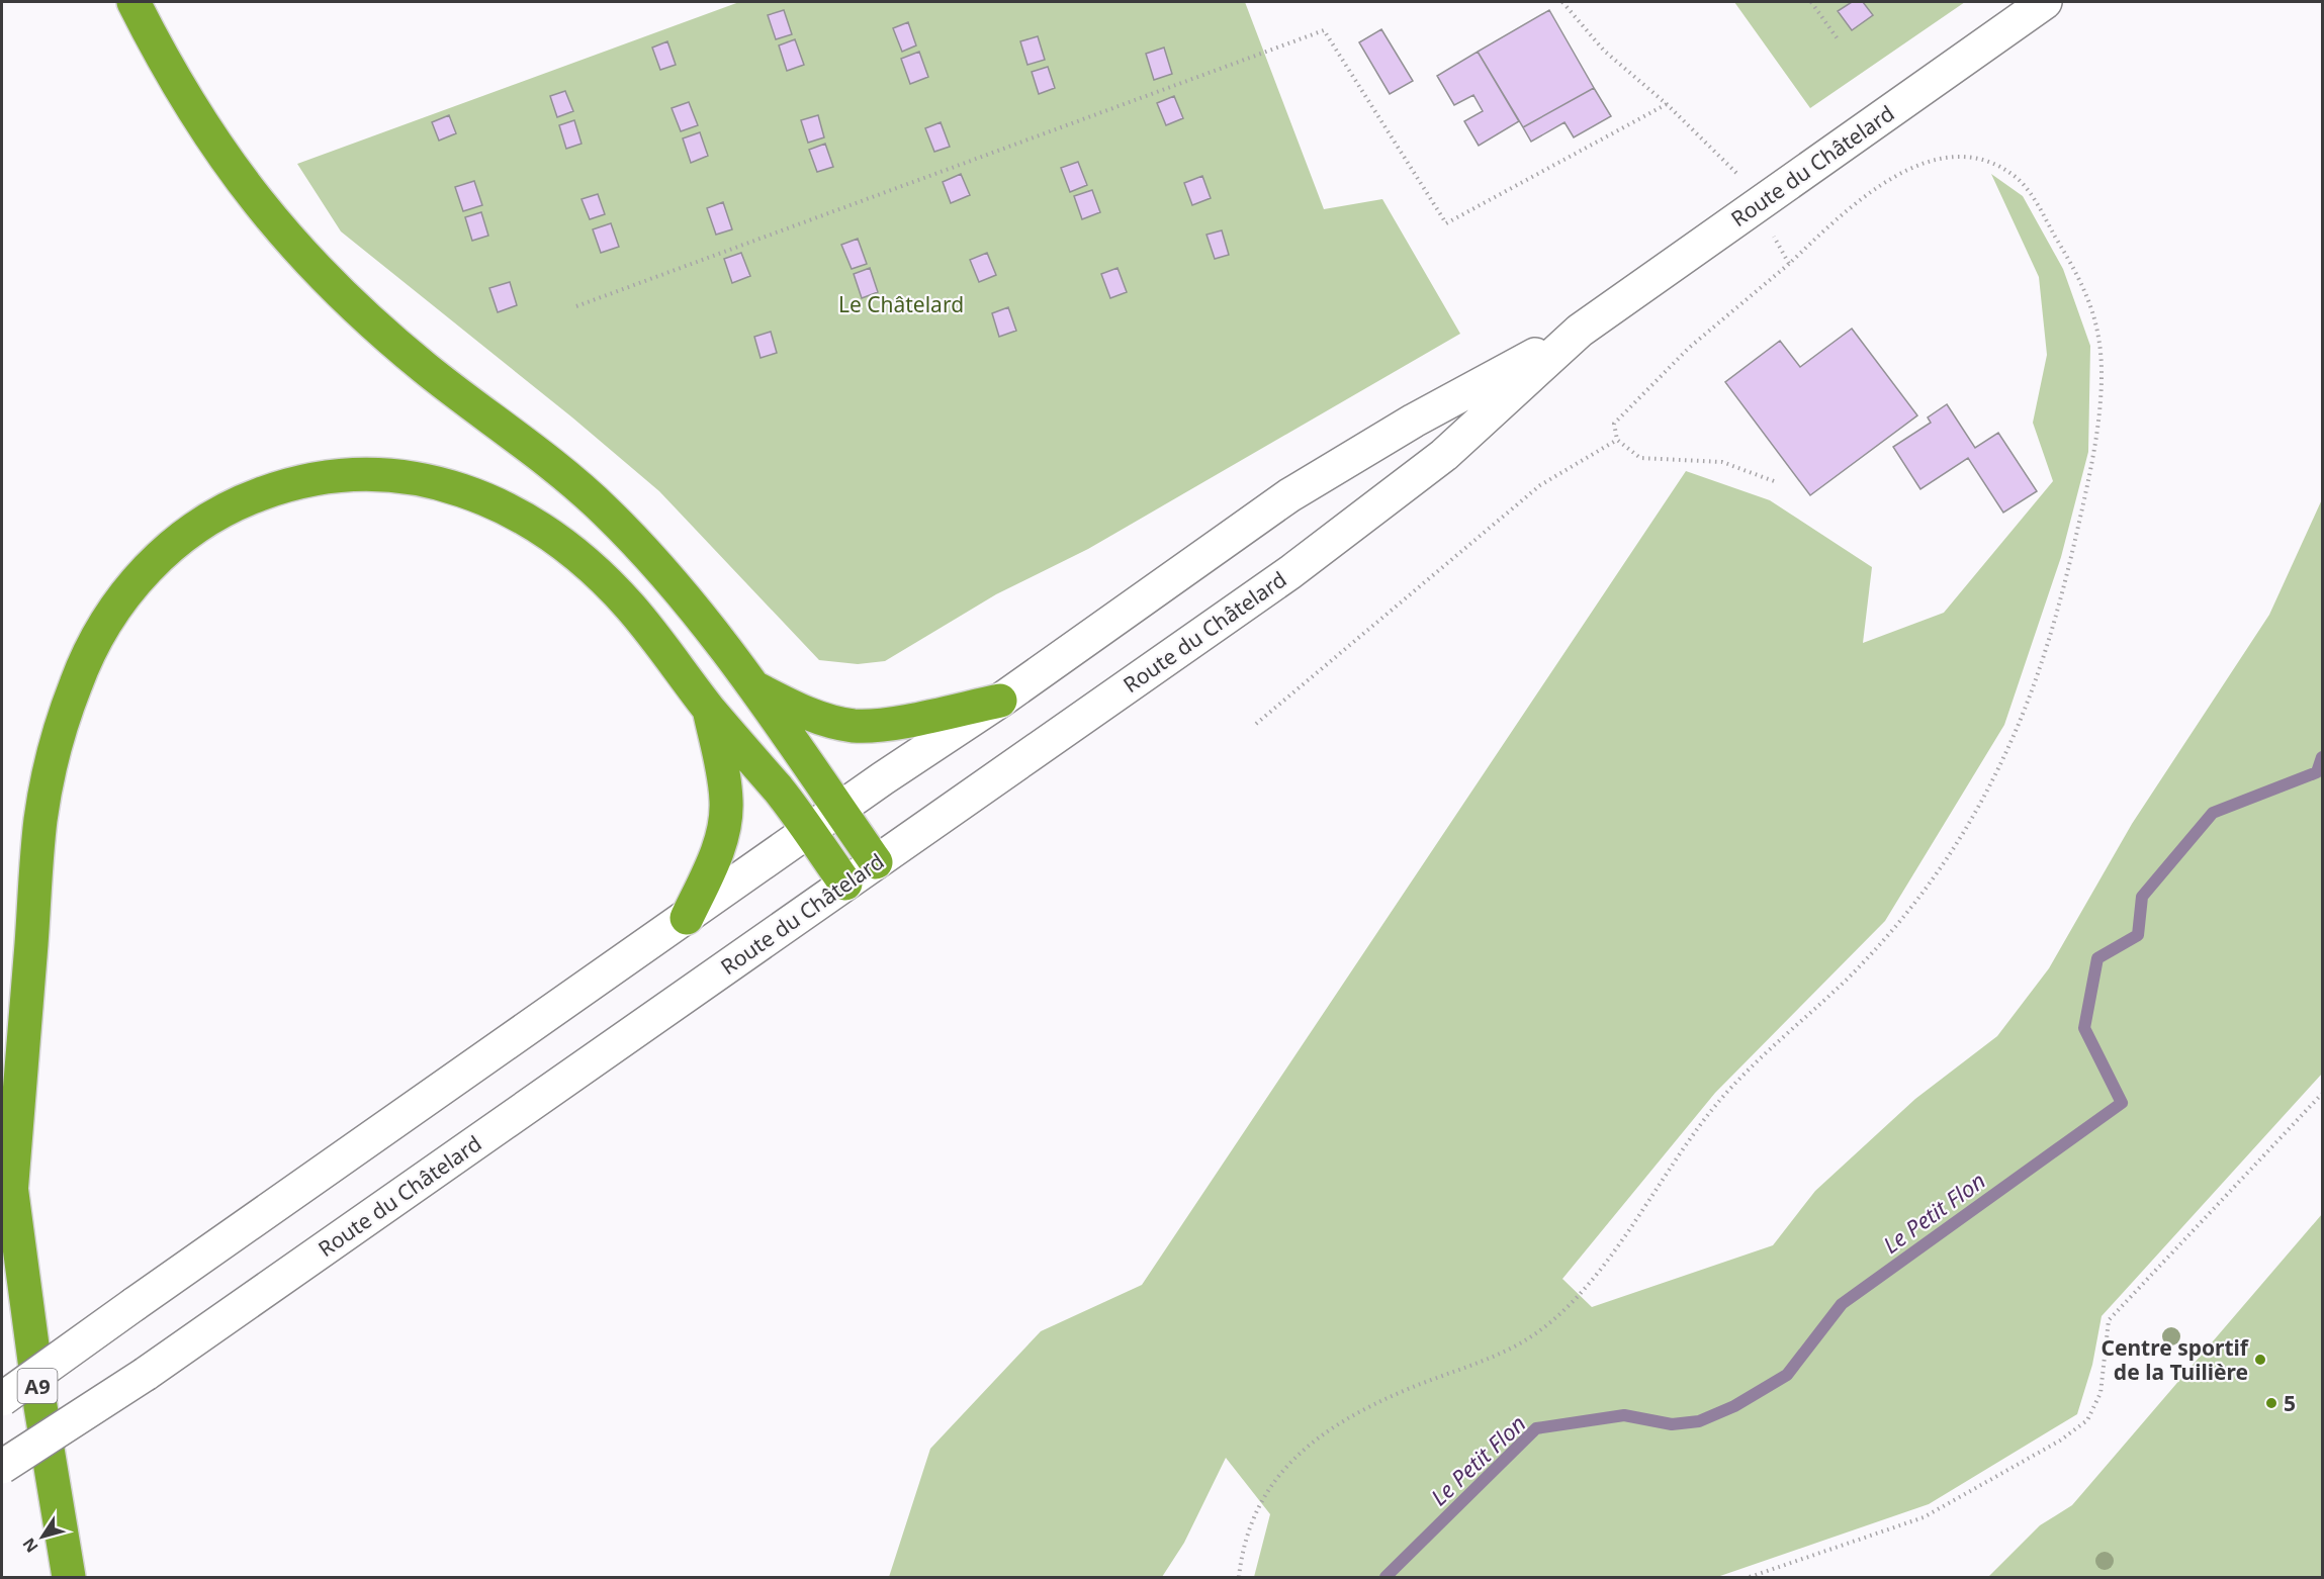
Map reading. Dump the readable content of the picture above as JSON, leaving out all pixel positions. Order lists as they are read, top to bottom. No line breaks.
{"streets":{"highway":["A9"],"main road":["Route du Châtelard"]},"water":["Le Petit Flon"],"parks":["Le Châtelard"],"places":["Centre sportif de la Tuilière","5"],"north":"bottom left"}
